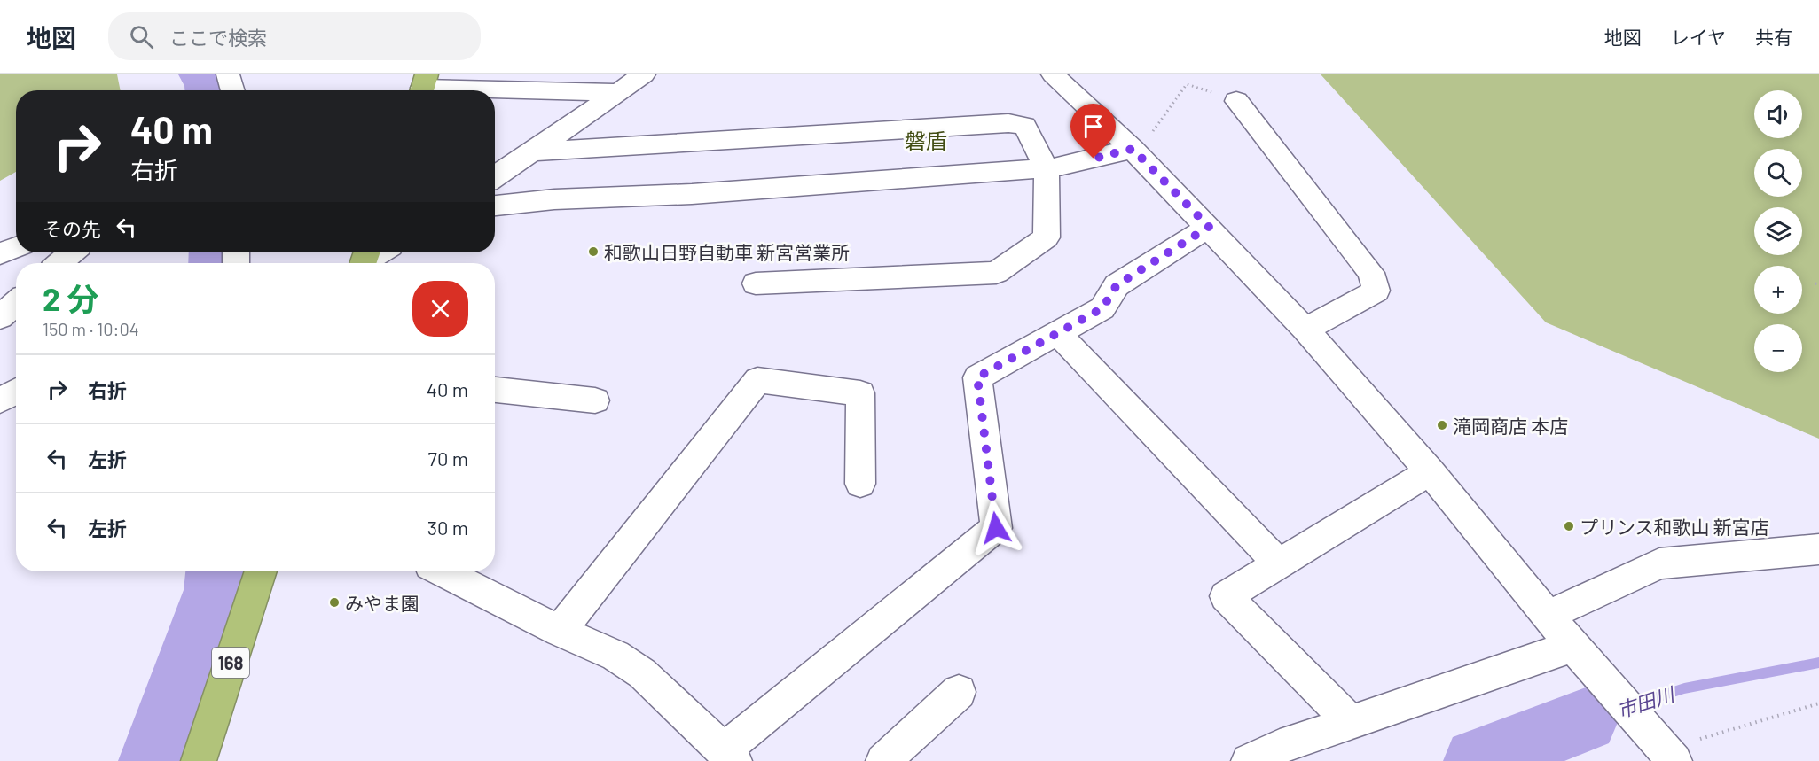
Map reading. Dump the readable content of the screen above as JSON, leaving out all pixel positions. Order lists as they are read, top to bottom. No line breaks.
{"streets":{"highway":["168"]},"districts":["磐盾"],"water":["市田川"],"places":["和歌山日野自動車 新宮営業所","滝岡商店 本店","プリンス和歌山 新宮店","みやま園"],"page":{"header":"地図","search":"ここで検索","nav":["地図","レイヤ","共有"],"map_buttons":["+","−"],"turn":["40 m","右折"],"then":"その先","heading":["2 分","150 m · 10:04"],"list":[{"name":"右折","value":"40 m"},{"name":"左折","value":"70 m"},{"name":"左折","value":"30 m"}]}}
